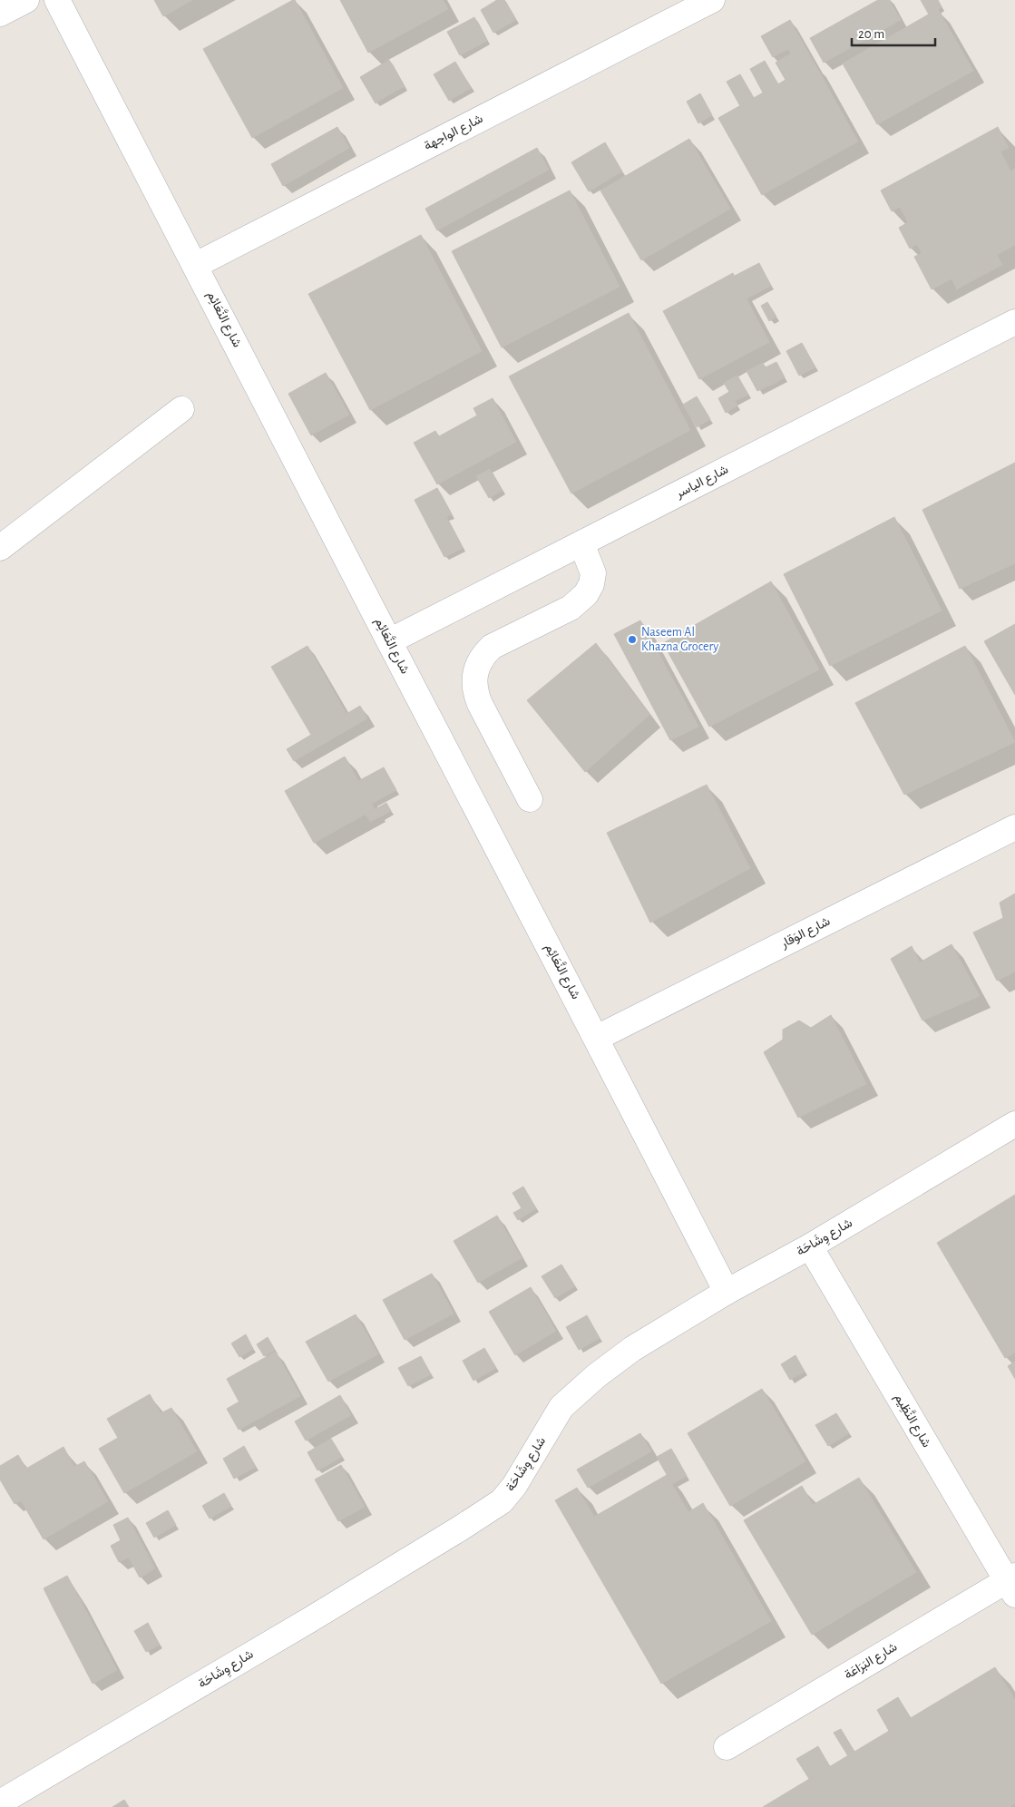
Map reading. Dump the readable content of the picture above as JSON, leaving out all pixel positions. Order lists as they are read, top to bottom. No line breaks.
{"streets":{"street":["شارع الواجهة","شارع النَّعَائِم","شارع الياسر","شارع الوَقار","شارع وِشَاحَة","شارع النَّظِيم","شارع البَرَاعَة"]},"crossings":[["شارع الواجهة","شارع النَّعَائِم"],["شارع النَّعَائِم","شارع الياسر"],["شارع النَّعَائِم","شارع الوَقار"],["شارع النَّعَائِم","شارع وِشَاحَة"],["شارع وِشَاحَة","شارع النَّظِيم"],["شارع النَّظِيم","شارع البَرَاعَة"]],"places":["Naseem Al Khazna Grocery"],"scale_bar":"20 m"}
